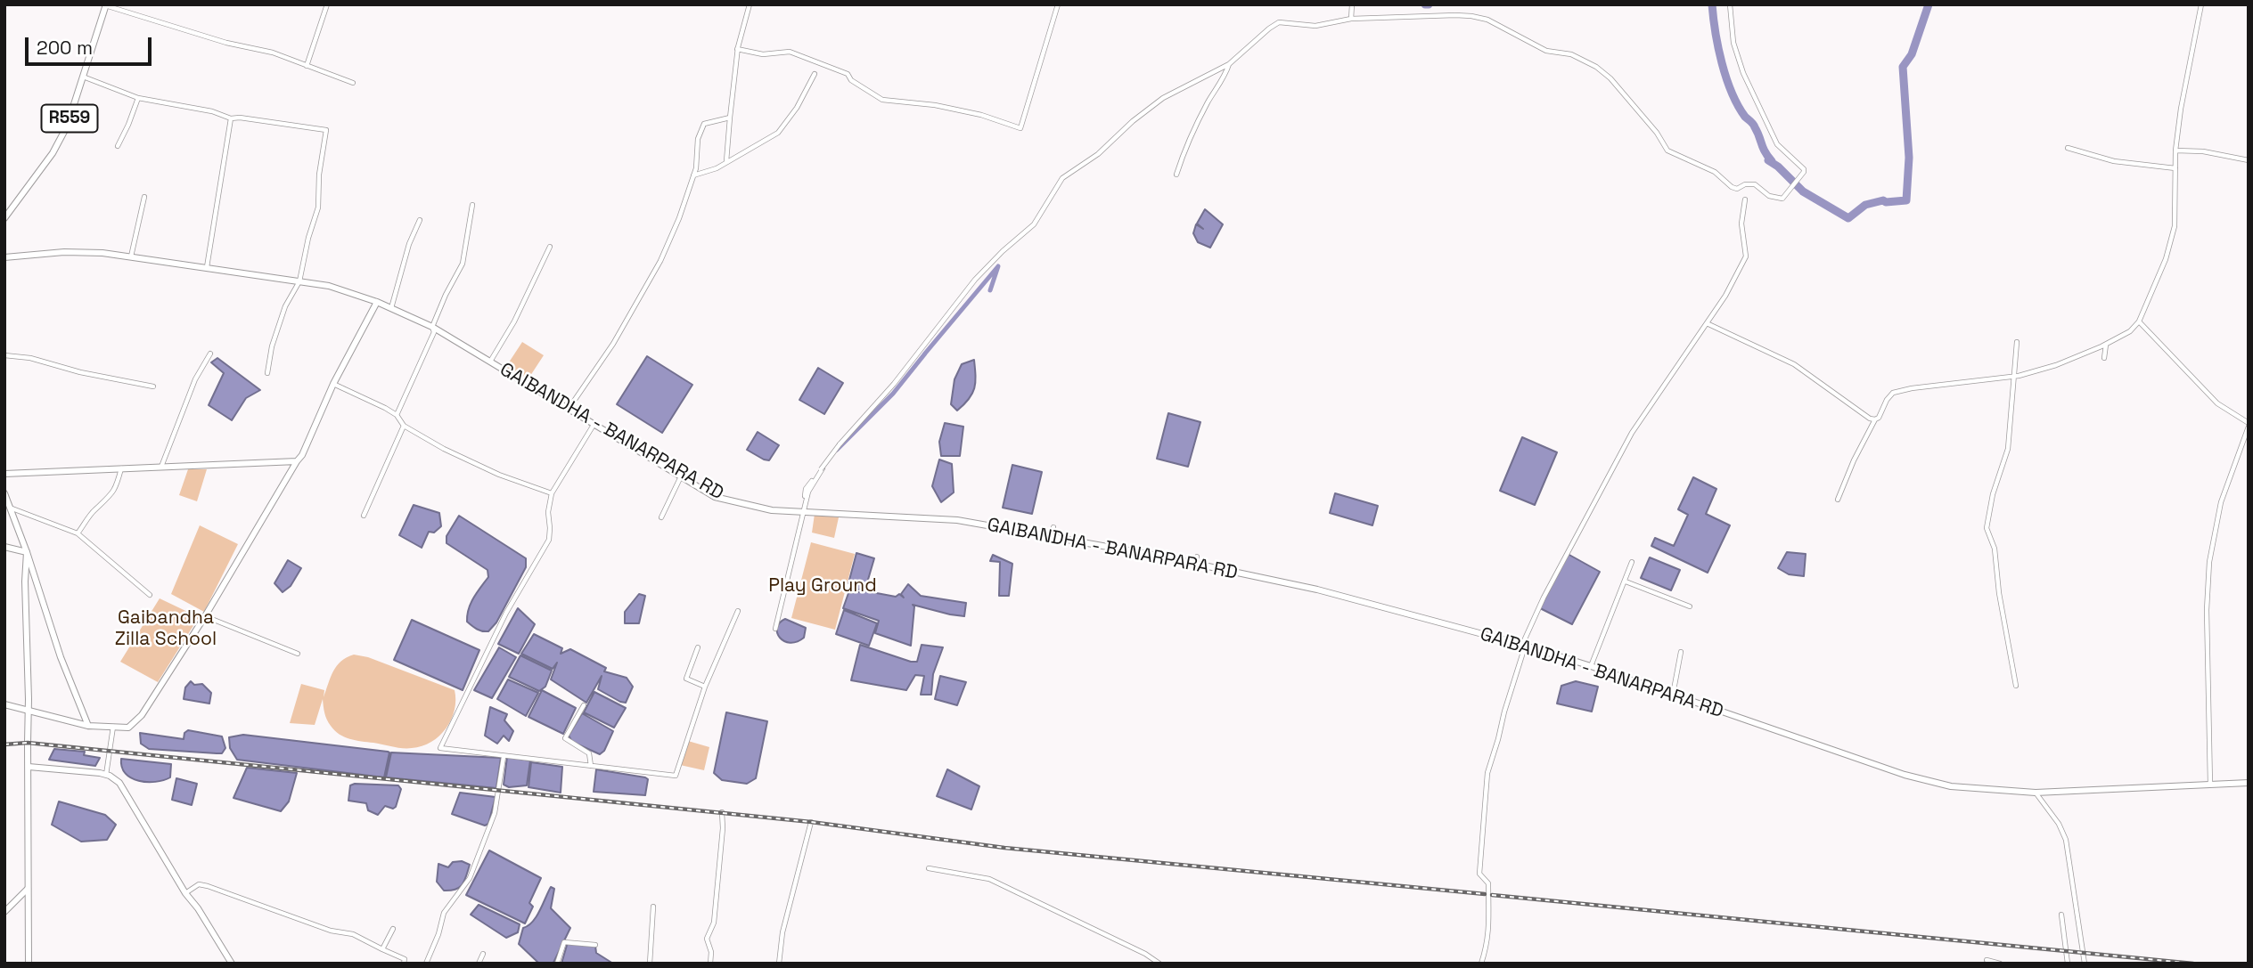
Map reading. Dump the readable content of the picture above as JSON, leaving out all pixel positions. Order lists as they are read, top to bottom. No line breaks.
{"streets":{"main road":["R559","GAIBANDHA - BANARPARA RD"]},"parks":["Play Ground","Gaibandha Zilla School"],"scale_bar":"200 m"}
